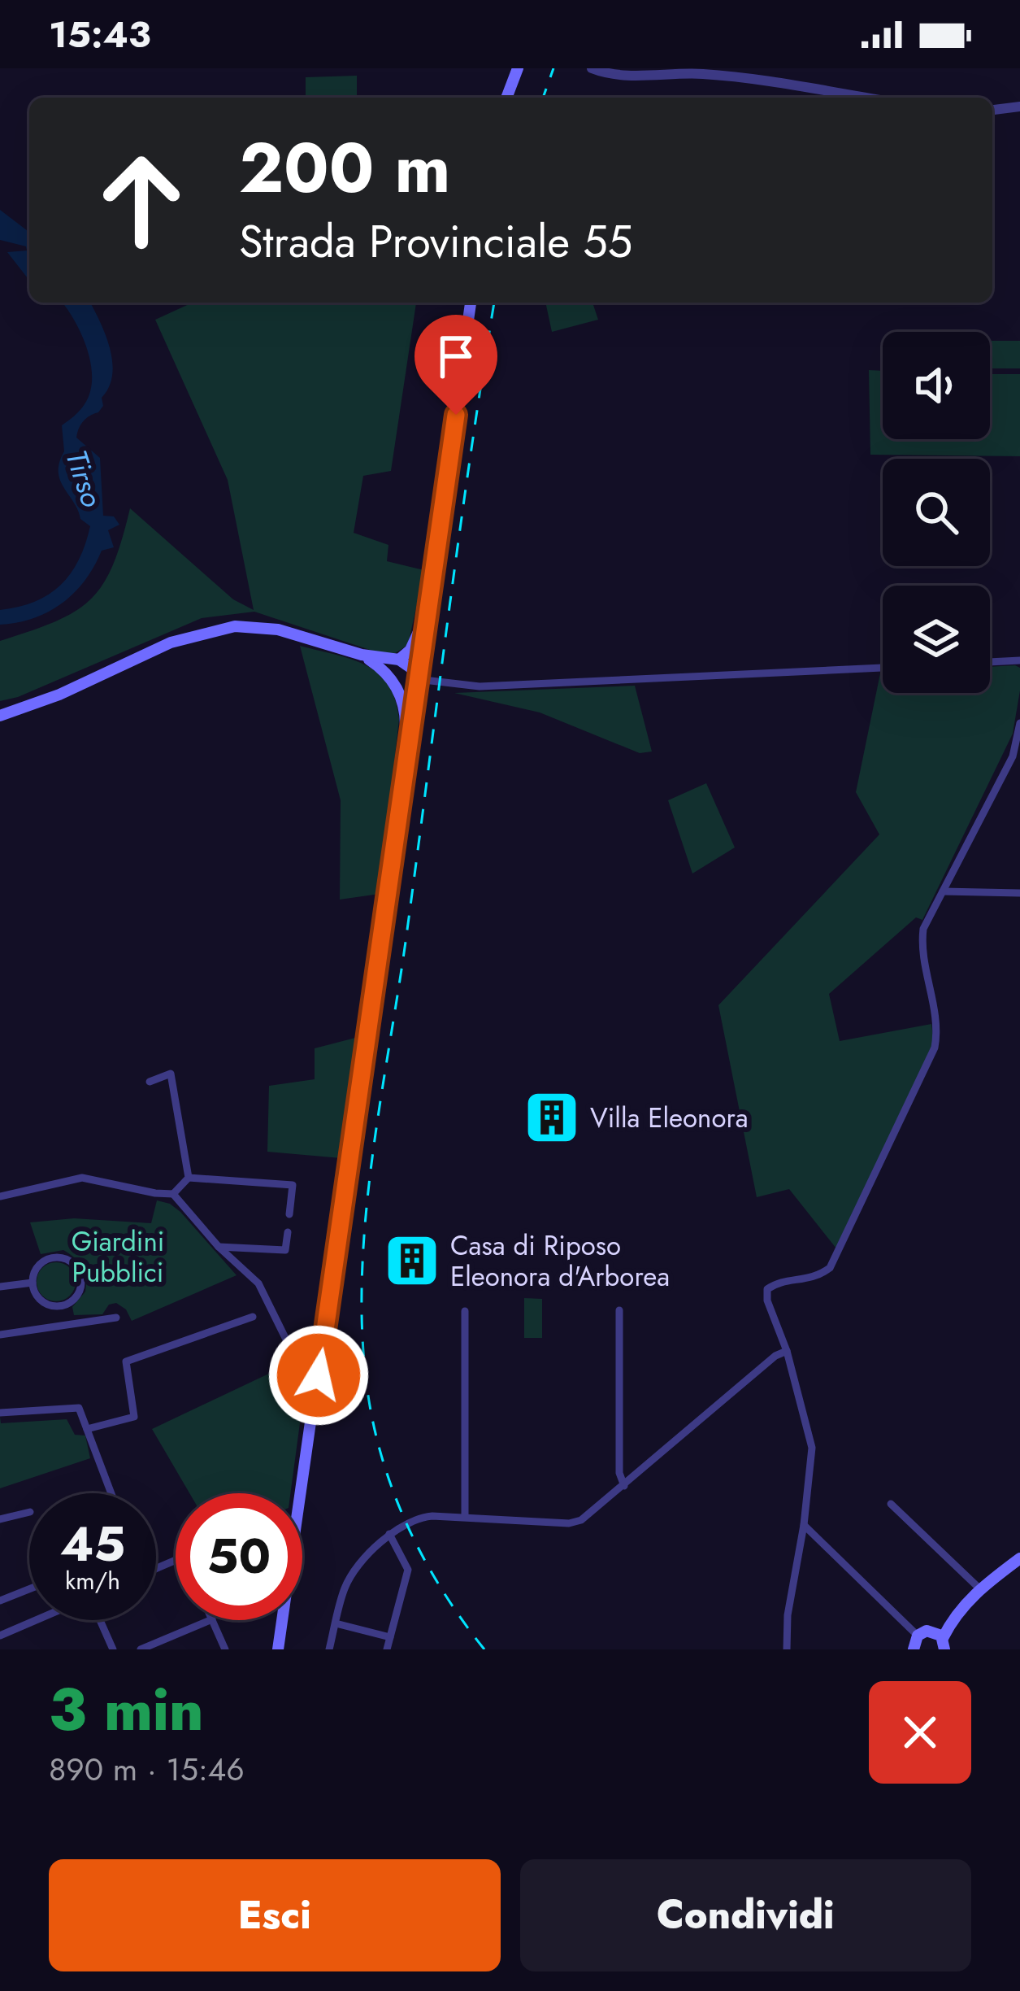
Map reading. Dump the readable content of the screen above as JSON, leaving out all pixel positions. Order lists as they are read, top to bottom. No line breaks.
{"water":["Tirso"],"parks":["Giardini Pubblici"],"places":{"building":["Villa Eleonora","Casa di Riposo Eleonora d'Arborea"]},"page":{"status":"15:43","turn":["200 m","Strada Provinciale 55"],"speed":"45 km/h","limit":"50","heading":["3 min","890 m · 15:46"],"buttons":["Esci","Condividi"]}}
